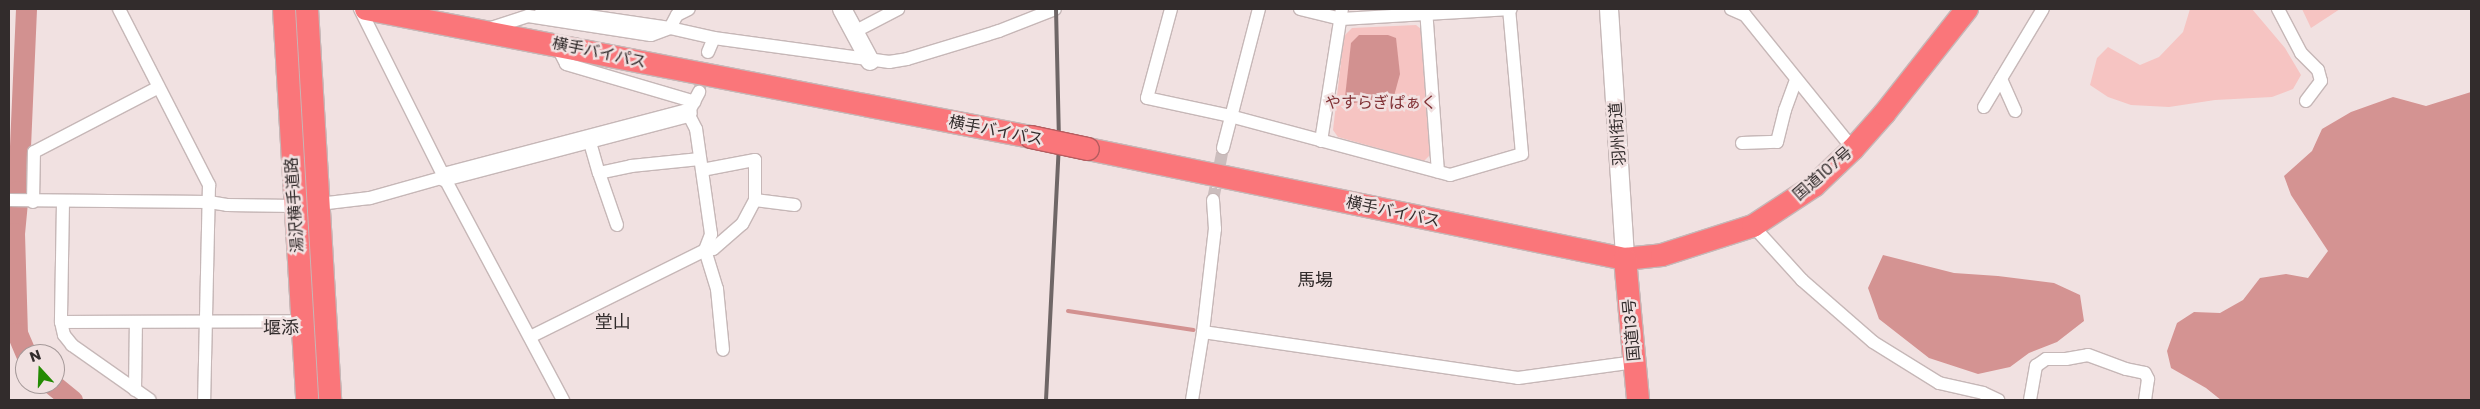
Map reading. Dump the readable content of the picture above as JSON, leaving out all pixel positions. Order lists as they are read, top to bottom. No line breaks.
{"streets":{"highway":["横手バイパス","国道107号","湯沢横手道路","国道13号"],"street":["羽州街道"]},"crossings":[["横手バイパス","羽州街道"],["横手バイパス","国道107号"],["横手バイパス","国道13号"],["羽州街道","国道107号"],["羽州街道","国道13号"],["国道107号","国道13号"]],"districts":["馬場","堂山","堰添"],"parks":["やすらぎぱぁく"],"north":"top"}
